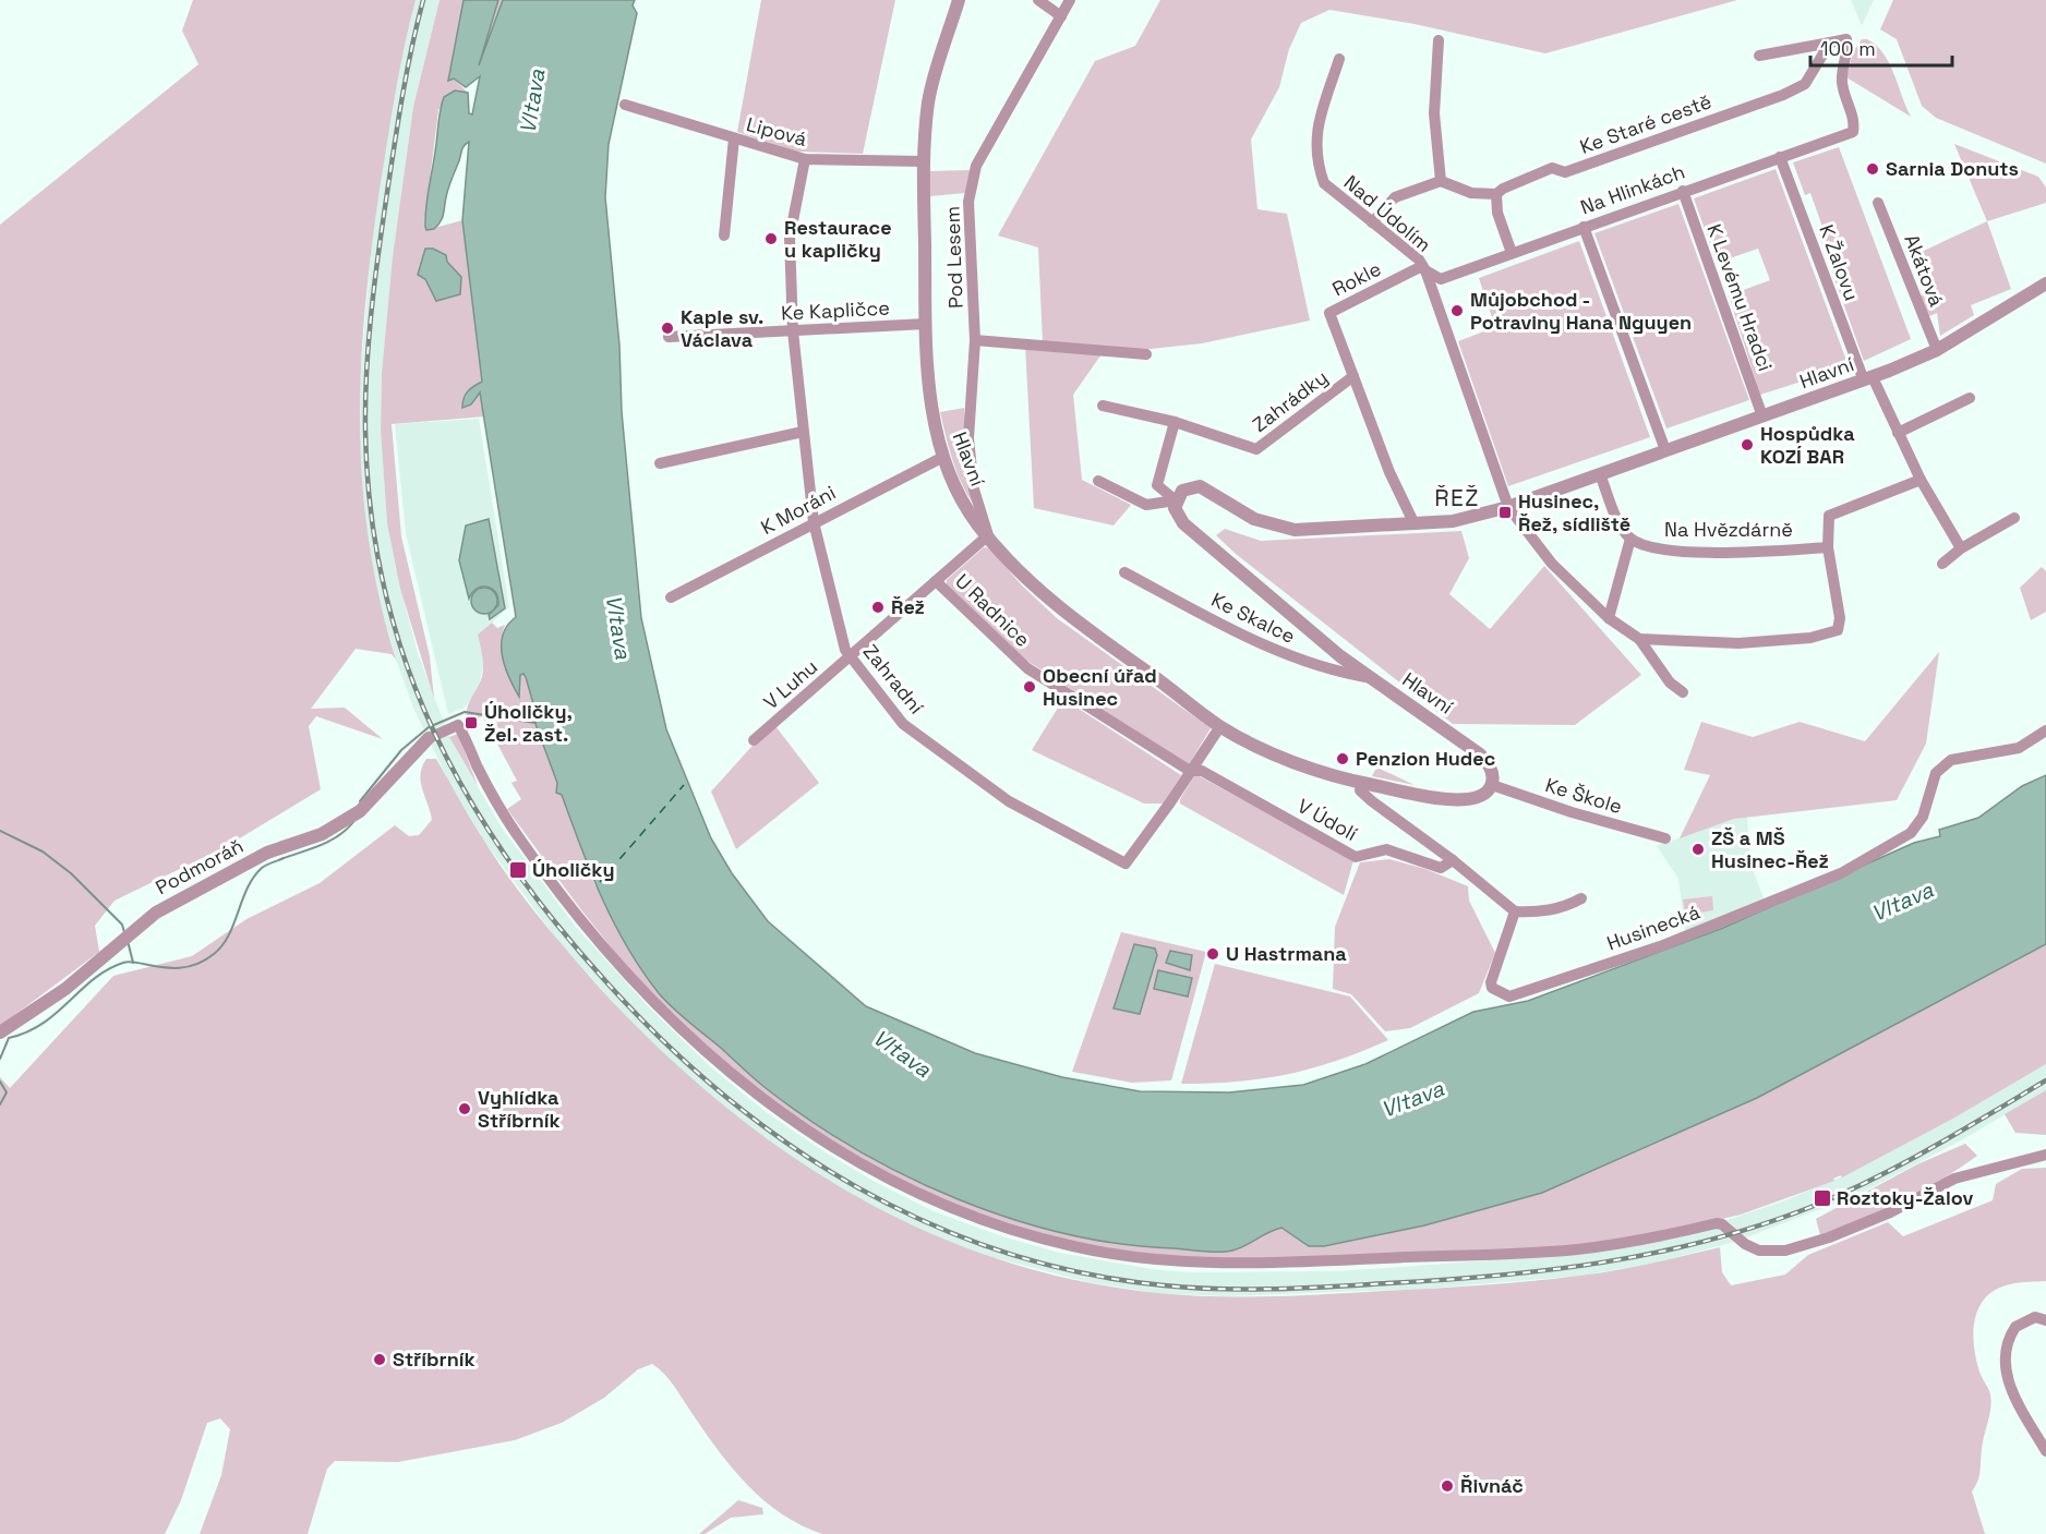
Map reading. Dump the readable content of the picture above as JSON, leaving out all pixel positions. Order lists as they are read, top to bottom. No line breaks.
{"streets":{"street":["Ke Staré cestě","Lipová","Na Hlinkách","Nad Údolím","Pod Lesem","K Žalovu","Akátová","Rokle","K Levému Hradci","Ke Kapličce","Hlavní","Zahrádky","K Moráni","Na Hvězdárně","U Radnice","Ke Skalce","Zahradní","V Luhu","Ke Škole","V Údolí","Podmoráň","Husinecká"]},"crossings":[["Ke Staré cestě","Na Hlinkách"],["Lipová","Hlavní"],["Lipová","Zahradní"],["Na Hlinkách","Nad Údolím"],["Na Hlinkách","K Žalovu"],["Na Hlinkách","Rokle"],["Na Hlinkách","K Levému Hradci"],["Nad Údolím","Rokle"],["Nad Údolím","Hlavní"],["Pod Lesem","Hlavní"],["Pod Lesem","V Luhu"],["K Žalovu","Hlavní"],["Akátová","Hlavní"],["Rokle","Zahrádky"],["K Levému Hradci","Hlavní"],["Ke Kapličce","Hlavní"],["Ke Kapličce","Zahradní"],["Hlavní","K Moráni"],["Hlavní","Ke Skalce"],["Hlavní","Zahradní"],["Hlavní","V Luhu"],["Hlavní","Ke Škole"],["K Moráni","Zahradní"],["U Radnice","Zahradní"],["U Radnice","V Luhu"],["U Radnice","V Údolí"],["Zahradní","V Luhu"],["Zahradní","V Údolí"]],"districts":["ŘEŽ"],"water":["Vltava"],"places":{"other":["Sarnia Donuts","Restaurace u kapličky","Můjobchod - Potraviny Hana Nguyen","Kaple sv. Václava","Hospůdka KOZÍ BAR","Řež","Obecní úřad Husinec","Penzion Hudec","ZŠ a MŠ Husinec-Řež","U Hastrmana","Vyhlídka Stříbrník","Stříbrník","Řivnáč"],"transit":["Husinec, Řež, sídliště","Úholičky, Žel. zast.","Úholičky","Roztoky-Žalov"]},"scale_bar":"100 m"}
